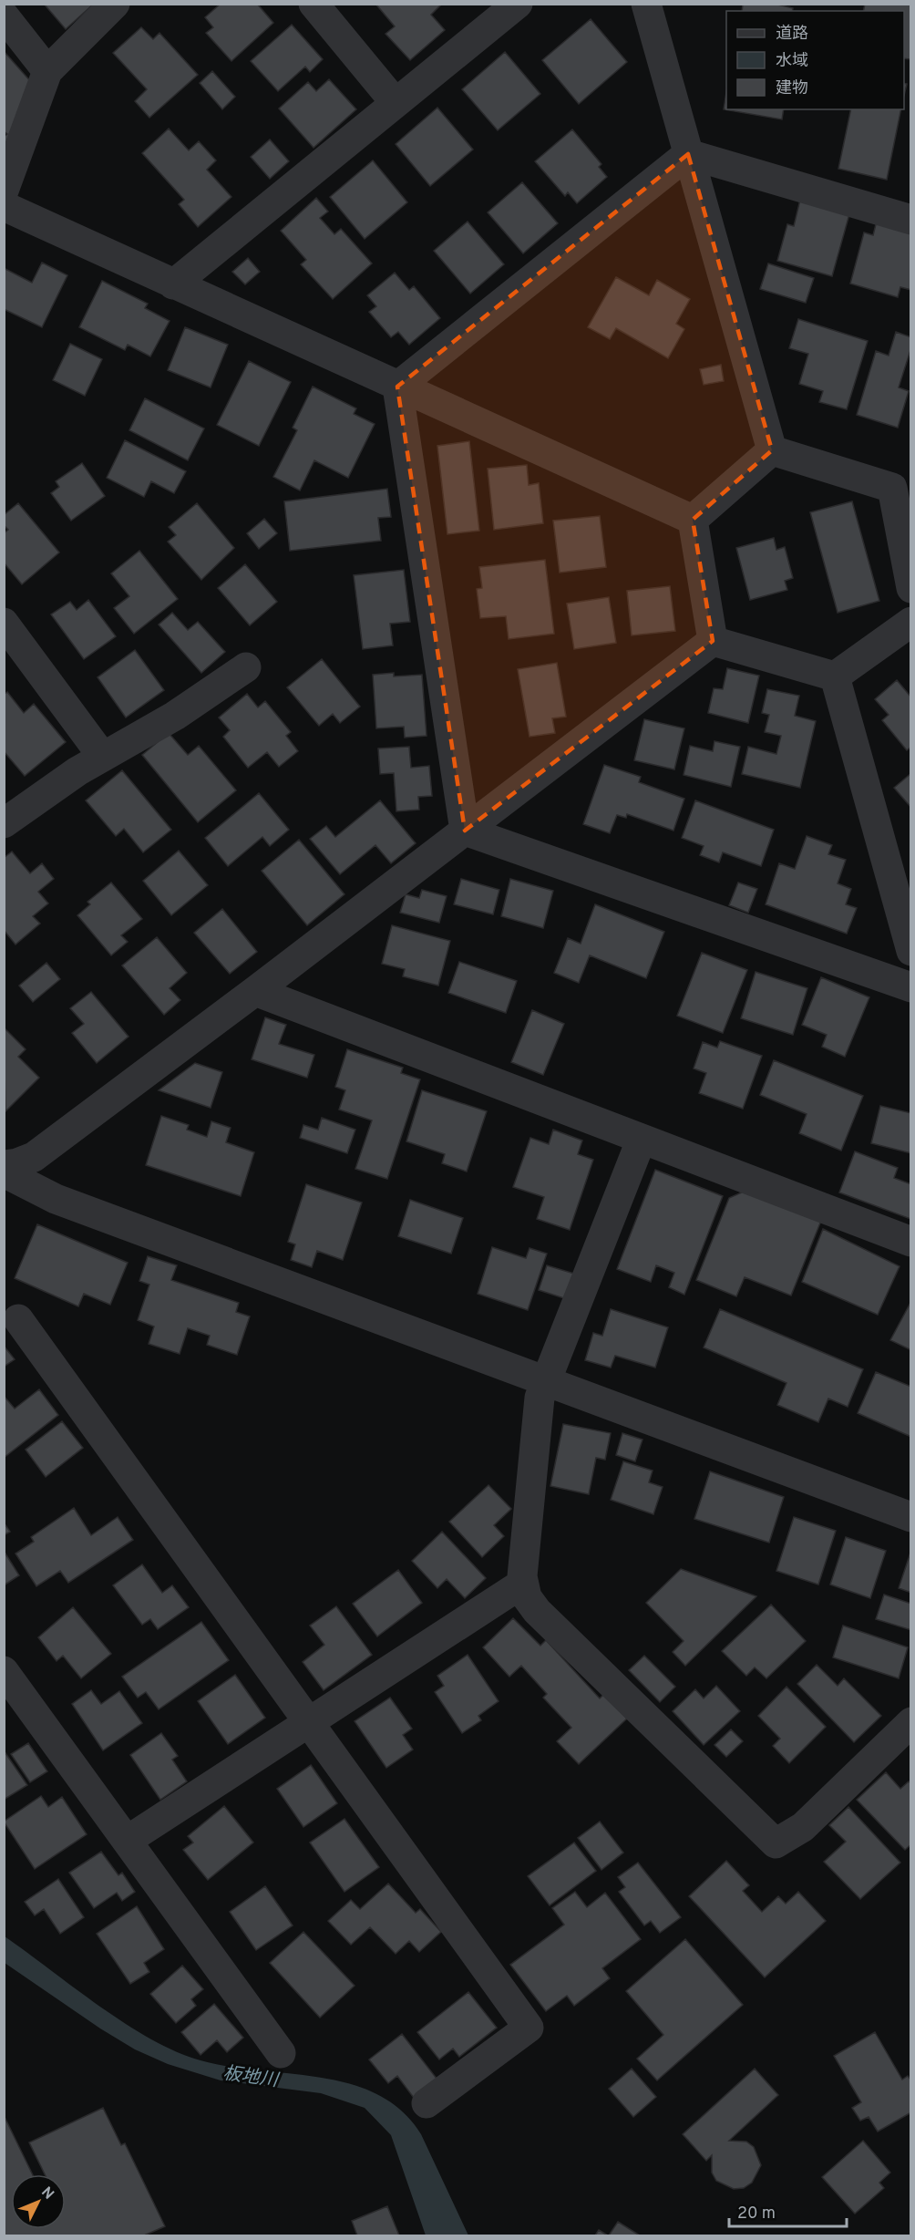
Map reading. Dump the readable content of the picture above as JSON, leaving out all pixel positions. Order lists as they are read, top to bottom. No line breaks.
{"water":["板地川"],"legend":["道路","水域","建物"],"scale_bar":"20 m","north":"top right"}
